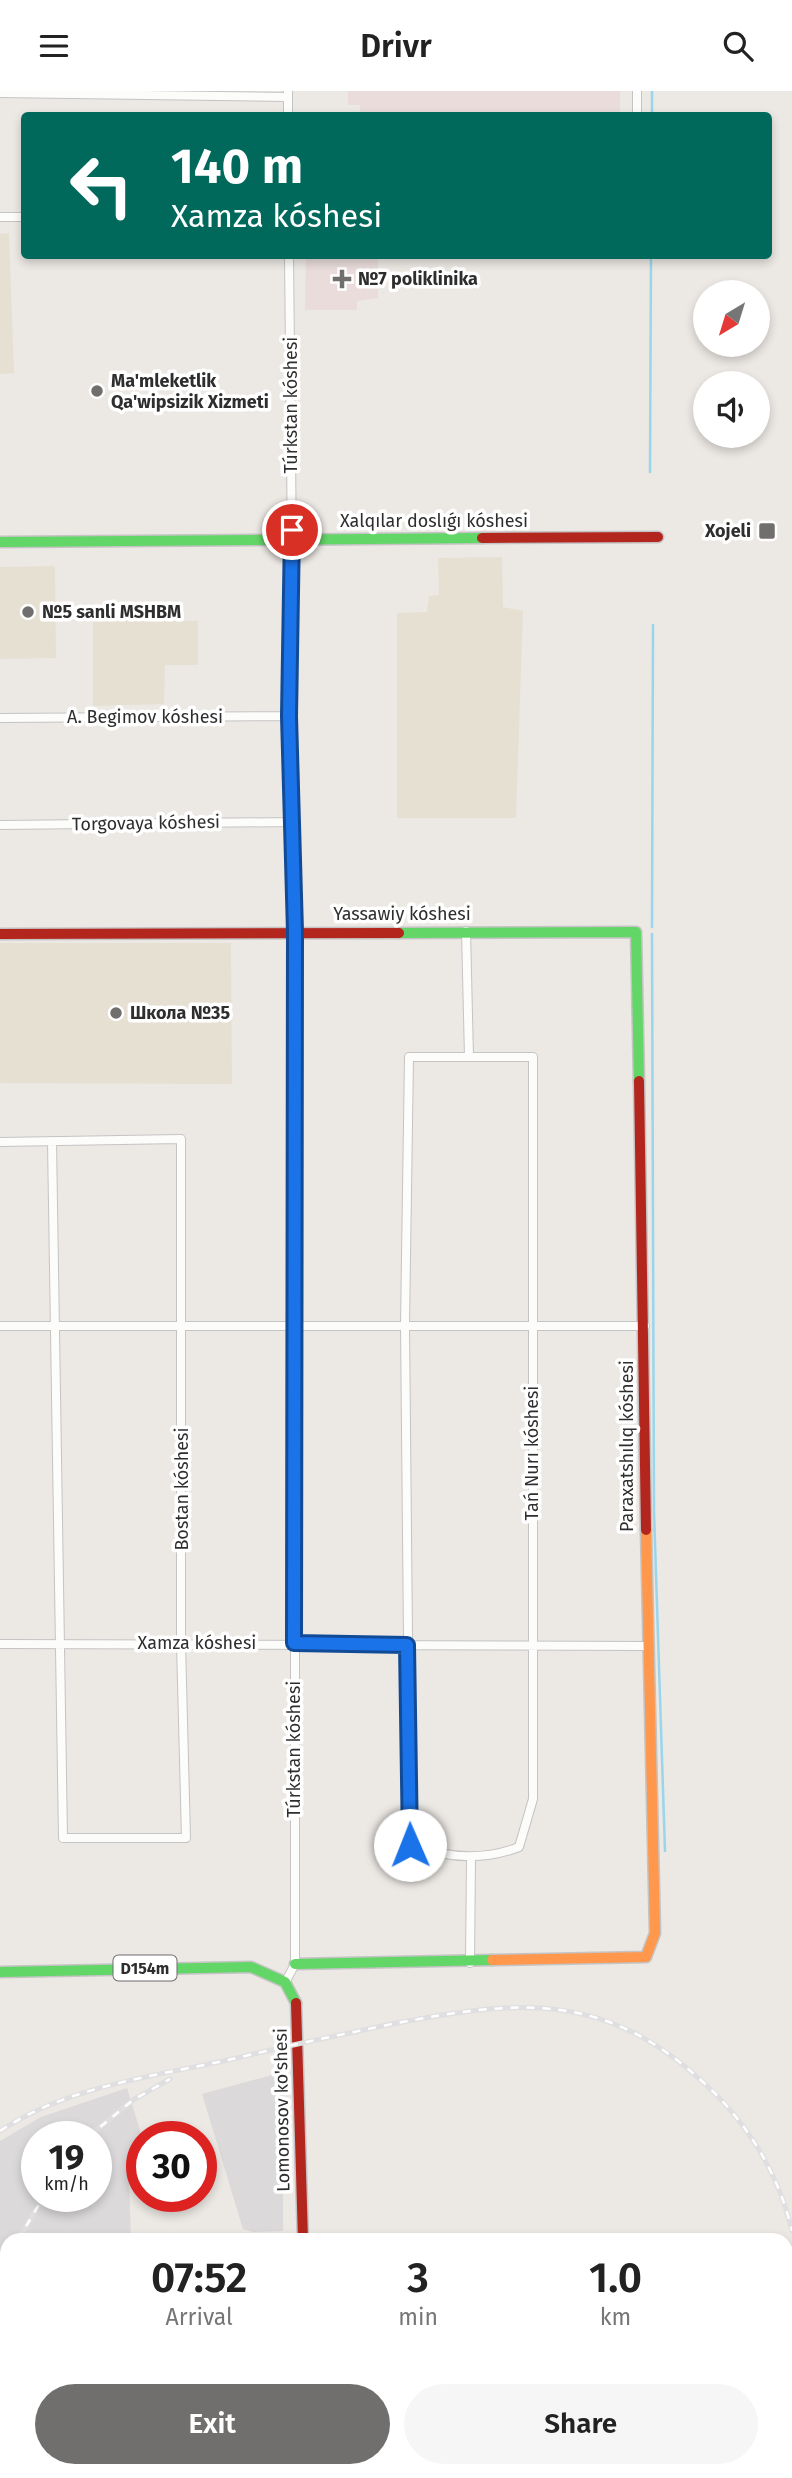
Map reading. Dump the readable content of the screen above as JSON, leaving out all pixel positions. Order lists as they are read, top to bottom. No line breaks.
{"streets":{"street":["Túrkstan kóshesi","Xalqılar doslıǵı kóshesi","A. Begimov kóshesi","Torgovaya kóshesi","Yassawiy kóshesi","Paraxatshılıq kóshesi","Tań Nurı kóshesi","Bostan kóshesi","Xamza kóshesi","D154m","Lomonosov ko'shesi"]},"crossings":[["Túrkstan kóshesi","Xalqılar doslıǵı kóshesi"],["Túrkstan kóshesi","A. Begimov kóshesi"],["Túrkstan kóshesi","Torgovaya kóshesi"],["Túrkstan kóshesi","Yassawiy kóshesi"],["Túrkstan kóshesi","Xamza kóshesi"],["Túrkstan kóshesi","D154m"],["Túrkstan kóshesi","Lomonosov ko'shesi"],["Yassawiy kóshesi","Paraxatshılıq kóshesi"],["Paraxatshılıq kóshesi","Xamza kóshesi"],["Tań Nurı kóshesi","Xamza kóshesi"],["Bostan kóshesi","Xamza kóshesi"],["D154m","Lomonosov ko'shesi"]],"places":{"health":["№7 poliklinika"],"other":["Ma'mleketlik Qa'wipsizik Xizmeti","№5 sanli MSHBM","Школа №35"],"transit":["Xojeli"]},"north":"bottom left","page":{"header":"Drivr","turn":["140 m","Xamza kóshesi"],"speed":"19 km/h","limit":"30","eta":["07:52","Arrival","3","min","1.0","km"],"buttons":["Exit","Share"]}}
